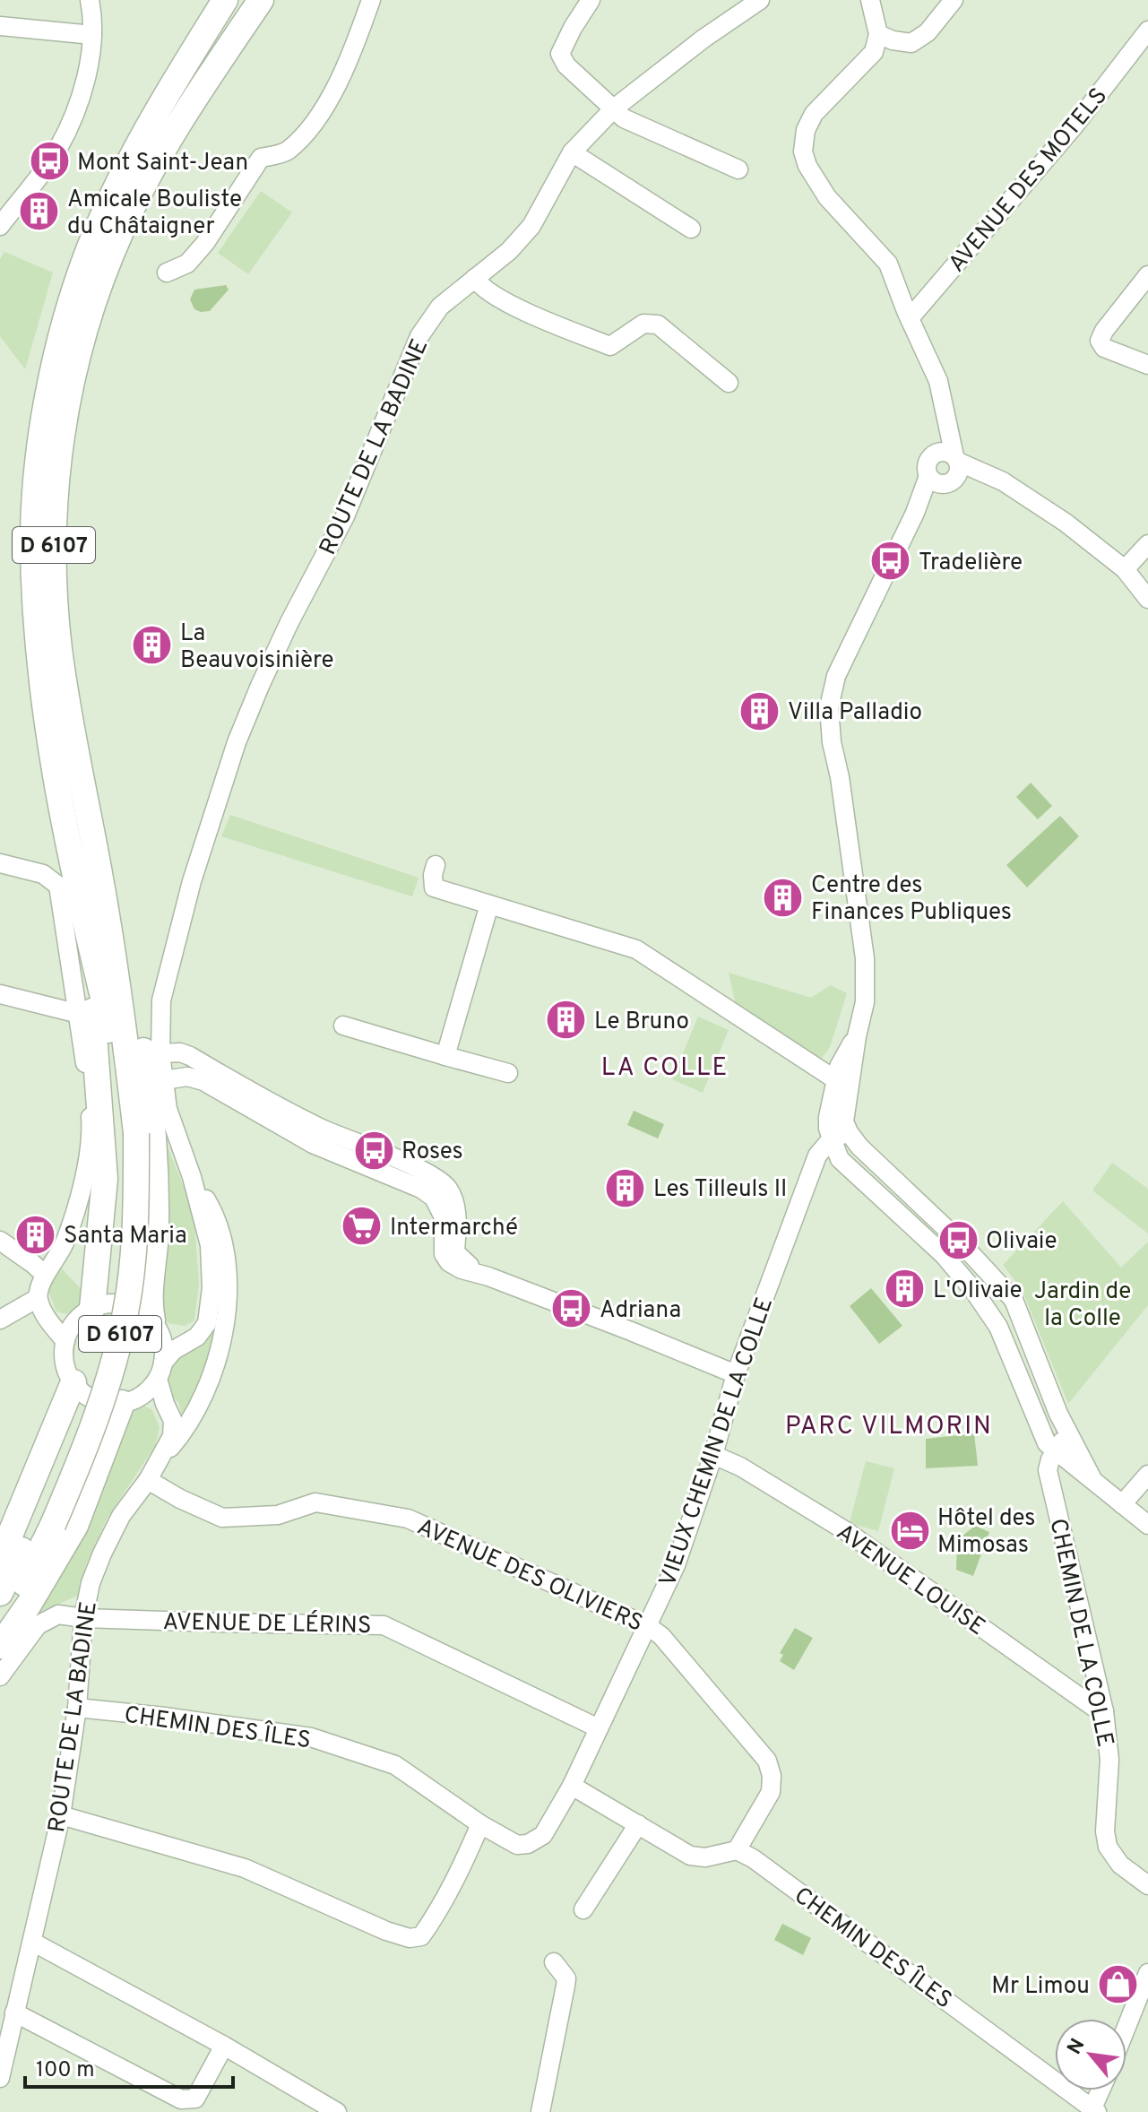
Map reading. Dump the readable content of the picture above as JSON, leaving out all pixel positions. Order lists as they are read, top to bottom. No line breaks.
{"streets":{"highway":["D 6107"],"street":["AVENUE DES MOTELS","ROUTE DE LA BADINE","VIEUX CHEMIN DE LA COLLE","AVENUE DES OLIVIERS","AVENUE LOUISE","AVENUE DE LÉRINS","CHEMIN DE LA COLLE","CHEMIN DES ÎLES"]},"crossings":[["ROUTE DE LA BADINE","AVENUE DES OLIVIERS"],["ROUTE DE LA BADINE","AVENUE DE LÉRINS"],["ROUTE DE LA BADINE","CHEMIN DES ÎLES"],["VIEUX CHEMIN DE LA COLLE","AVENUE DES OLIVIERS"],["VIEUX CHEMIN DE LA COLLE","AVENUE LOUISE"],["VIEUX CHEMIN DE LA COLLE","AVENUE DE LÉRINS"],["VIEUX CHEMIN DE LA COLLE","CHEMIN DES ÎLES"],["AVENUE DES OLIVIERS","CHEMIN DES ÎLES"],["AVENUE LOUISE","CHEMIN DE LA COLLE"]],"districts":["LA COLLE","PARC VILMORIN"],"parks":["Jardin de la Colle"],"places":{"bus stop":["Mont Saint-Jean","Tradelière","Roses","Olivaie","Adriana"],"building":["Amicale Bouliste du Châtaigner","La Beauvoisinière","Villa Palladio","Centre des Finances Publiques","Le Bruno","Les Tilleuls II","Santa Maria","L'Olivaie"],"supermarket":["Intermarché"],"hotel":["Hôtel des Mimosas"],"shop":["Mr Limou"]},"scale_bar":"100 m","north":"top left"}
